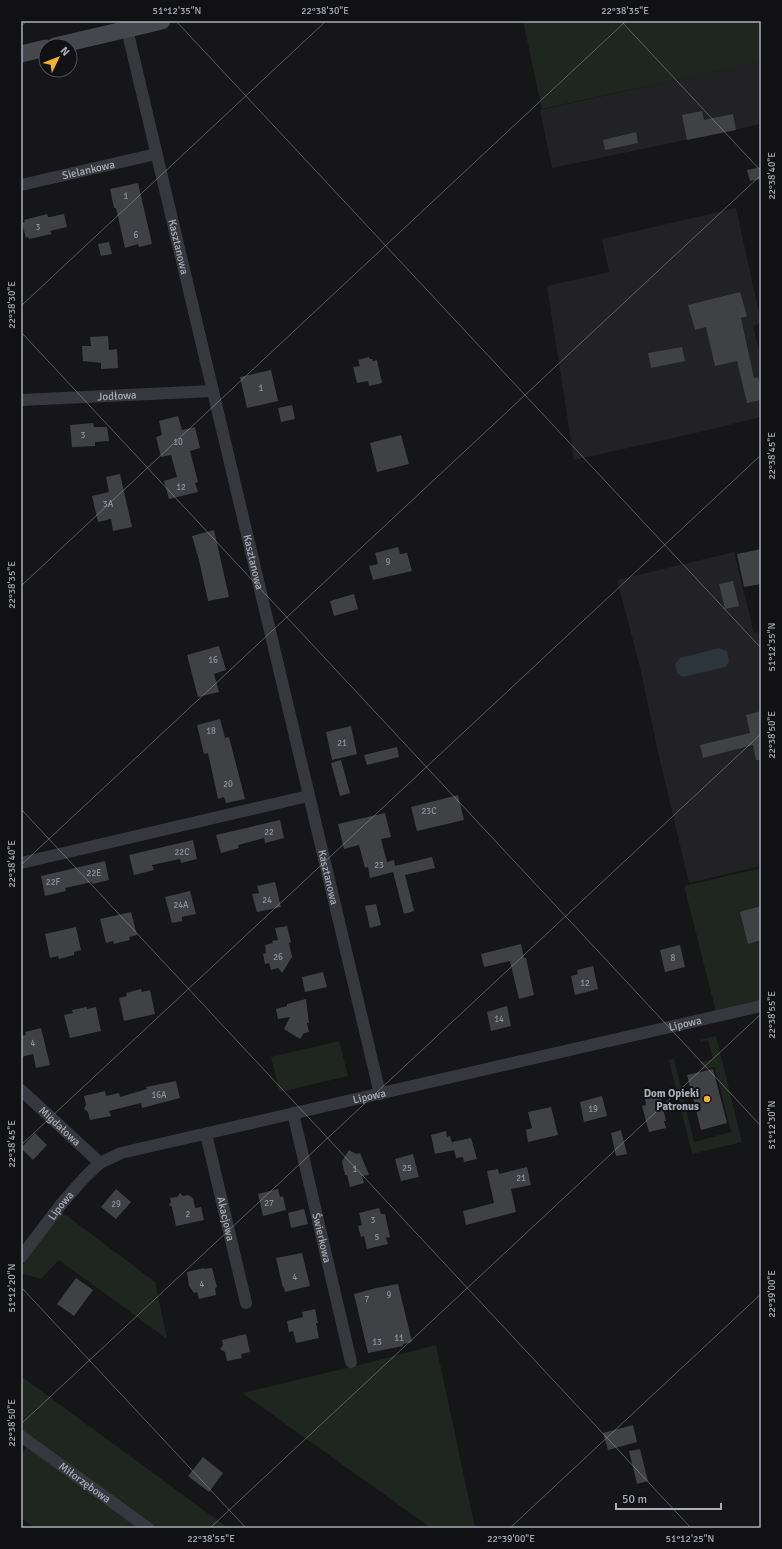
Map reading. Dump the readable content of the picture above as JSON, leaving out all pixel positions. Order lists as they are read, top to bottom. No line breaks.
{"streets":{"street":["Sielankowa","Kasztanowa","Jodłowa","Lipowa","Migdałowa","Akacjowa","Świerkowa","Miłorzębowa"]},"crossings":[["Sielankowa","Kasztanowa"],["Kasztanowa","Jodłowa"],["Kasztanowa","Lipowa"],["Lipowa","Migdałowa"],["Lipowa","Akacjowa"],["Lipowa","Świerkowa"]],"places":["Dom Opieki Patronus"],"house_numbers":["1","3","6","1","3","10","12","3A","9","16","18","21","20","23C","22","22C","23","22E","22F","24","24A","26","8","12","14","4","16A","19","25","1","21","27","29","2","3","5","4","4","9","7","11","13"],"scale_bar":"50 m","north":"top right","coordinates":["51°12'35\"N","22°38'30\"E","22°38'35\"E","22°38'40\"E","22°38'45\"E","22°38'50\"E","22°38'55\"E","51°12'30\"N","51°12'20\"N","22°39'00\"E","51°12'25\"N"]}
